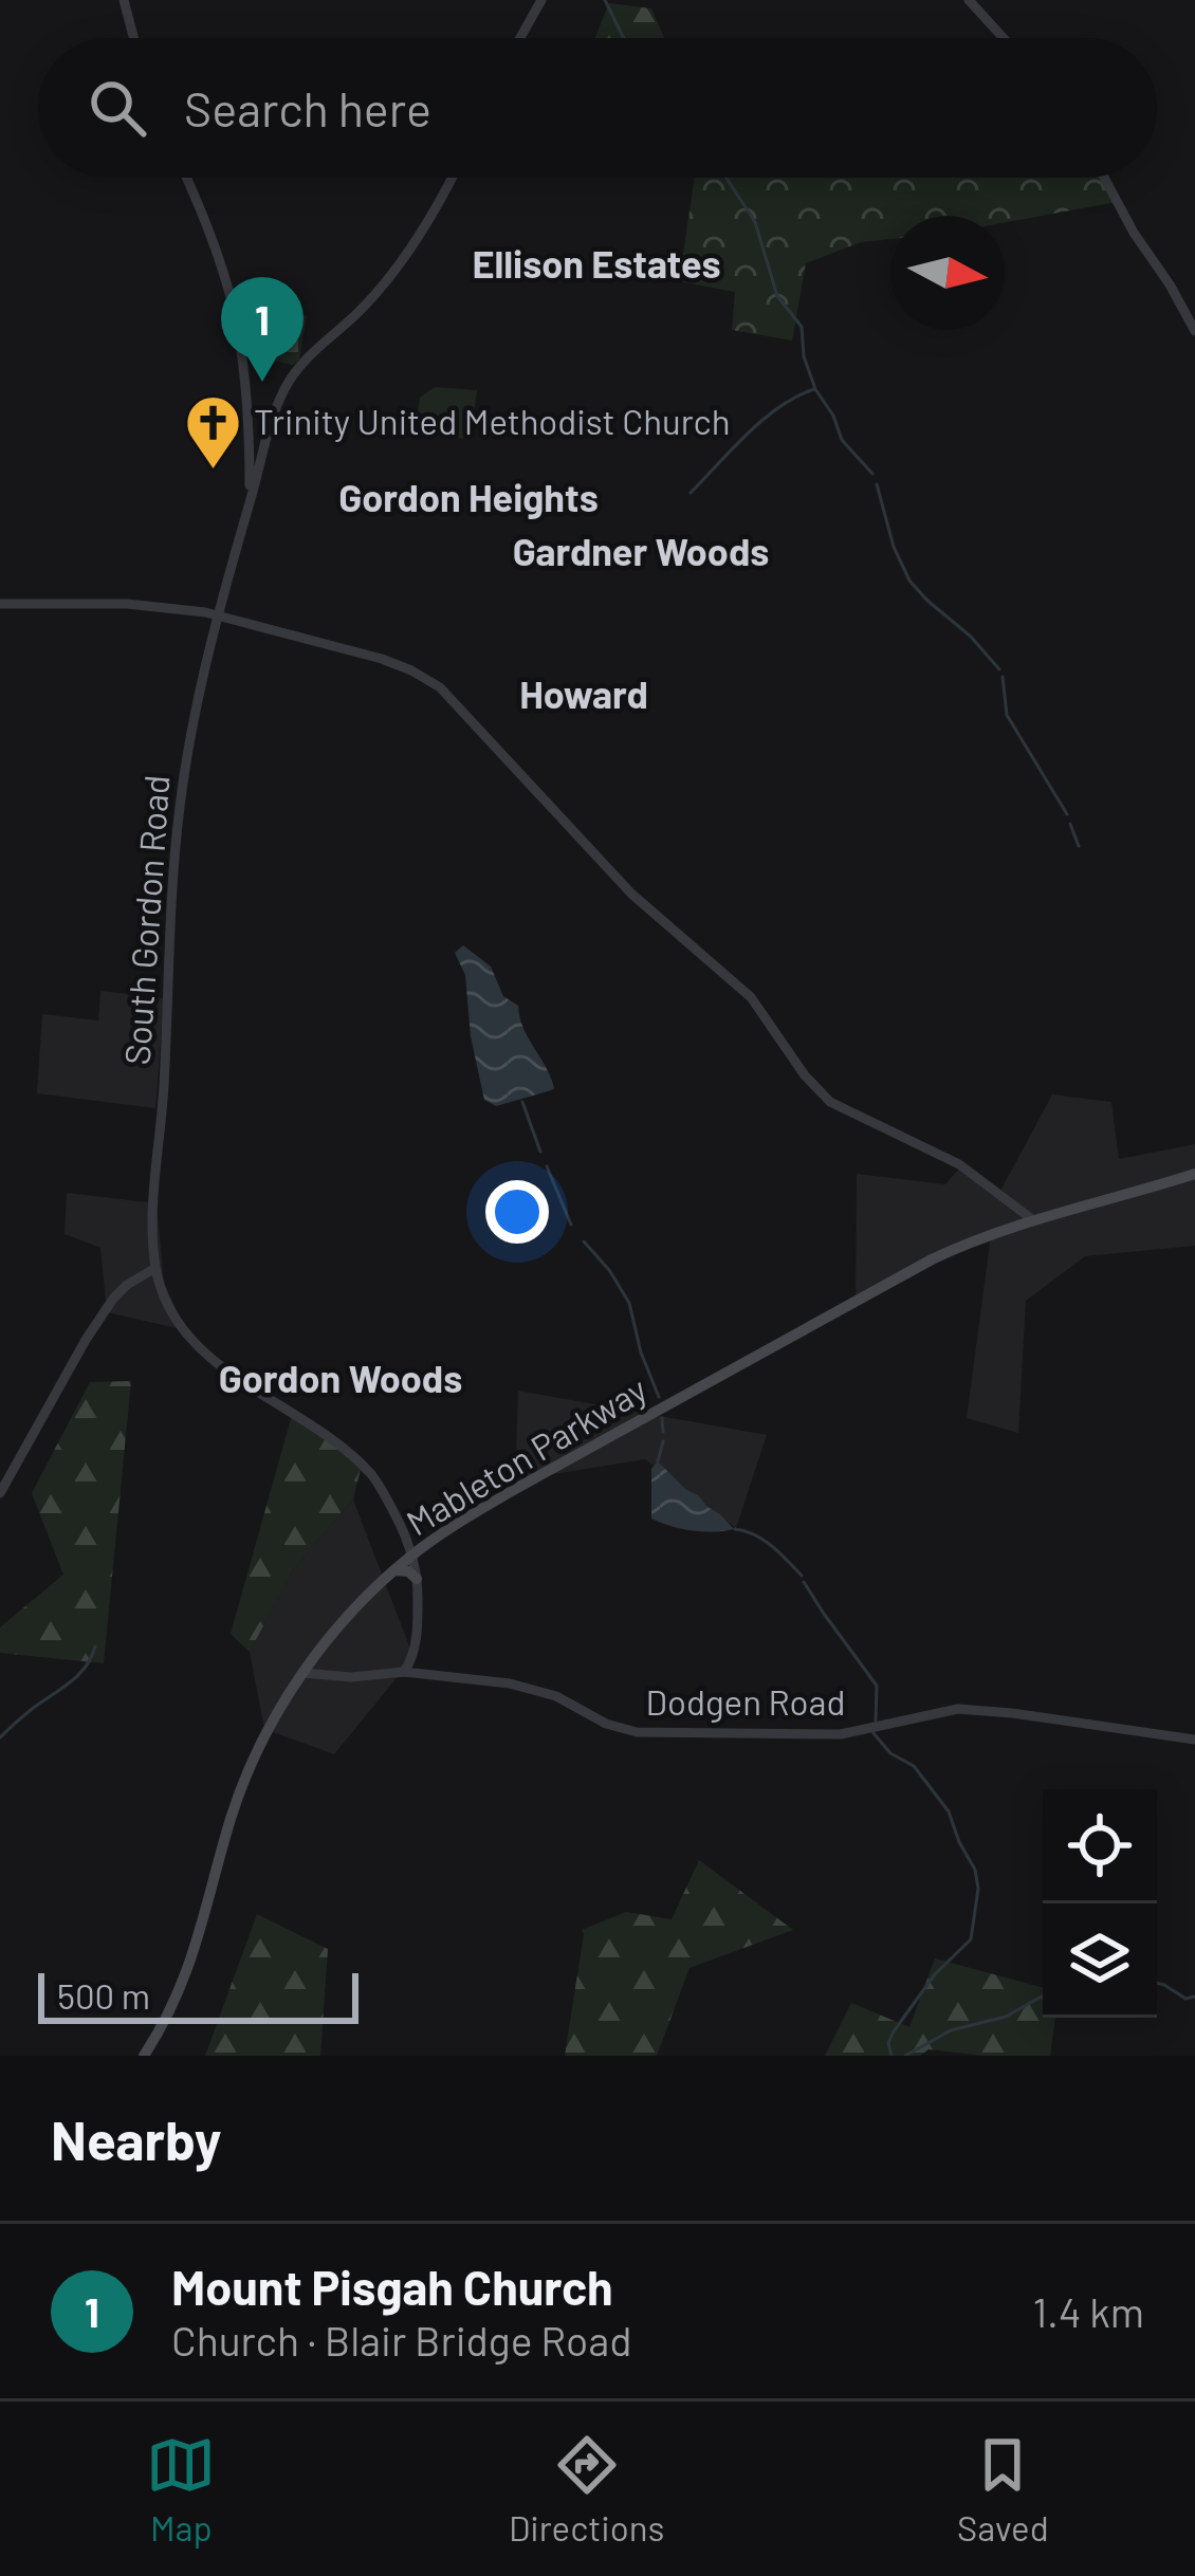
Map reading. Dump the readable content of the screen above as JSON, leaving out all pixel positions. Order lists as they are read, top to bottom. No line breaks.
{"streets":{"main road":["Mableton Parkway"],"street":["South Gordon Road","Dodgen Road"]},"crossings":[["South Gordon Road","Mableton Parkway"],["South Gordon Road","Dodgen Road"],["Mableton Parkway","Dodgen Road"]],"districts":["Ellison Estates","Gordon Heights","Gardner Woods","Howard","Gordon Woods"],"places":{"church":["Trinity United Methodist Church"]},"scale_bar":"500 m","north":"right","page":{"search":"Search here","pins":"1","scale":"500 m","heading":"Nearby","list":[{"mark":"1","name":"Mount Pisgah Church","note":"Church · Blair Bridge Road","value":"1.4 km"}],"nav":["Map","Directions","Saved"]}}
